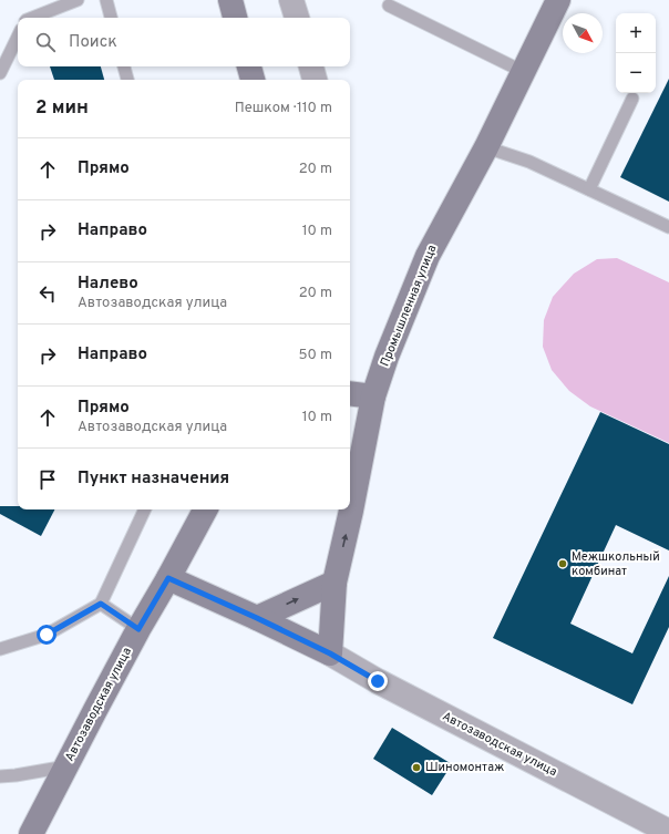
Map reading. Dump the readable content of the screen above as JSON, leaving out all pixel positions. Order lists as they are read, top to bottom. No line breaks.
{"streets":{"street":["Промышленная улица","Автозаводская улица"]},"crossings":[["Промышленная улица","Автозаводская улица"]],"places":["Межшкольный комбинат","Шиномонтаж"],"north":"bottom right","page":{"map_buttons":["+","−"],"search":"Поиск","heading":["2 мин","Пешком · 110 m"],"list":[["Прямо","20 m"],["Направо","10 m"],["Налево","Автозаводская улица","20 m"],["Направо","50 m"],["Прямо","Автозаводская улица","10 m"],"Пункт назначения"]}}
